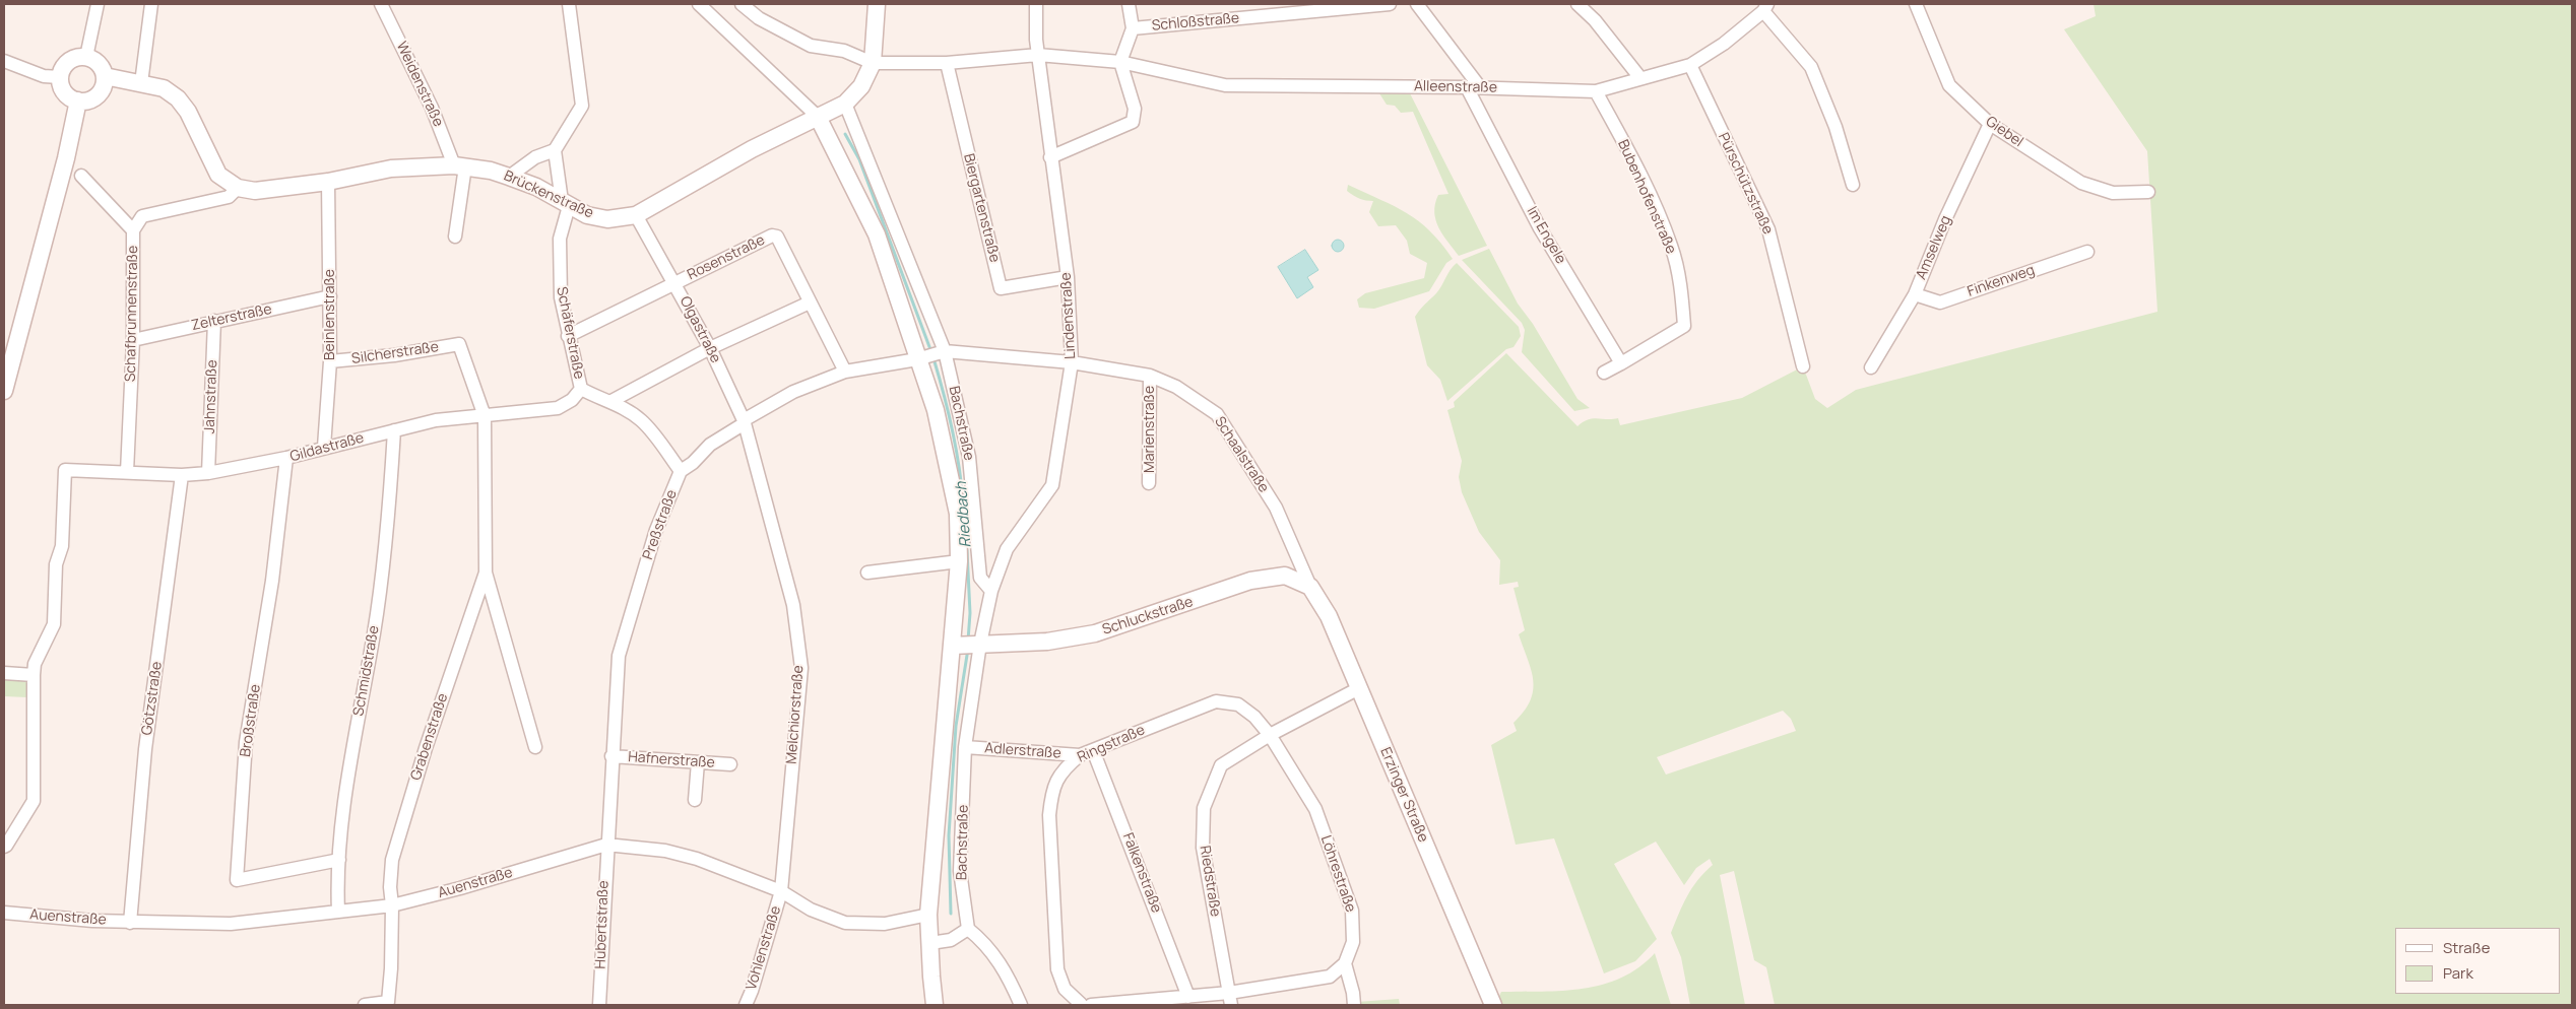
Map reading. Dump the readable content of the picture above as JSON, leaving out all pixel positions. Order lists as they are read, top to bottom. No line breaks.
{"streets":{"street":["Schloßstraße","Weidenstraße","Alleenstraße","Giebel","Pürschützstraße","Brückenstraße","Bubenhofenstraße","Biergartenstraße","Im Engele","Amselweg","Rosenstraße","Finkenweg","Schafbrunnenstraße","Beinlenstraße","Lindenstraße","Zelterstraße","Olgastraße","Schäferstraße","Silcherstraße","Jahnstraße","Bachstraße","Marienstraße","Gildastraße","Schaalstraße","Preßstraße","Schluckstraße","Schmidstraße","Götzstraße","Melchiorstraße","Broßstraße","Grabenstraße","Ringstraße","Adlerstraße","Hafnerstraße","Erzinger Straße","Falkenstraße","Löhrestraße","Riedstraße","Auenstraße","Hubertstraße","Vohlenstraße"]},"crossings":[["Schloßstraße","Alleenstraße"],["Weidenstraße","Brückenstraße"],["Alleenstraße","Pürschützstraße"],["Alleenstraße","Bubenhofenstraße"],["Alleenstraße","Im Engele"],["Giebel","Amselweg"],["Brückenstraße","Beinlenstraße"],["Brückenstraße","Olgastraße"],["Brückenstraße","Schäferstraße"],["Brückenstraße","Bachstraße"],["Bubenhofenstraße","Im Engele"],["Biergartenstraße","Lindenstraße"],["Amselweg","Finkenweg"],["Rosenstraße","Olgastraße"],["Rosenstraße","Schäferstraße"],["Rosenstraße","Preßstraße"],["Schafbrunnenstraße","Zelterstraße"],["Schafbrunnenstraße","Gildastraße"],["Beinlenstraße","Zelterstraße"],["Beinlenstraße","Silcherstraße"],["Beinlenstraße","Gildastraße"],["Lindenstraße","Bachstraße"],["Lindenstraße","Schaalstraße"],["Zelterstraße","Jahnstraße"],["Olgastraße","Preßstraße"],["Olgastraße","Melchiorstraße"],["Schäferstraße","Gildastraße"],["Schäferstraße","Preßstraße"],["Silcherstraße","Grabenstraße"],["Jahnstraße","Gildastraße"],["Bachstraße","Schaalstraße"],["Bachstraße","Preßstraße"],["Bachstraße","Schluckstraße"],["Bachstraße","Adlerstraße"],["Bachstraße","Auenstraße"],["Marienstraße","Schaalstraße"],["Gildastraße","Schmidstraße"],["Gildastraße","Götzstraße"],["Gildastraße","Broßstraße"],["Gildastraße","Grabenstraße"],["Schaalstraße","Preßstraße"],["Schaalstraße","Schluckstraße"],["Schaalstraße","Erzinger Straße"],["Preßstraße","Melchiorstraße"],["Preßstraße","Hafnerstraße"],["Preßstraße","Auenstraße"],["Preßstraße","Hubertstraße"],["Schluckstraße","Erzinger Straße"],["Schmidstraße","Broßstraße"],["Schmidstraße","Auenstraße"],["Götzstraße","Auenstraße"],["Melchiorstraße","Auenstraße"],["Melchiorstraße","Vohlenstraße"],["Grabenstraße","Auenstraße"],["Ringstraße","Adlerstraße"],["Ringstraße","Falkenstraße"],["Ringstraße","Löhrestraße"],["Ringstraße","Riedstraße"],["Erzinger Straße","Riedstraße"],["Löhrestraße","Riedstraße"],["Auenstraße","Hubertstraße"],["Auenstraße","Vohlenstraße"]],"water":["Riedbach"],"legend":["Straße","Park"]}
